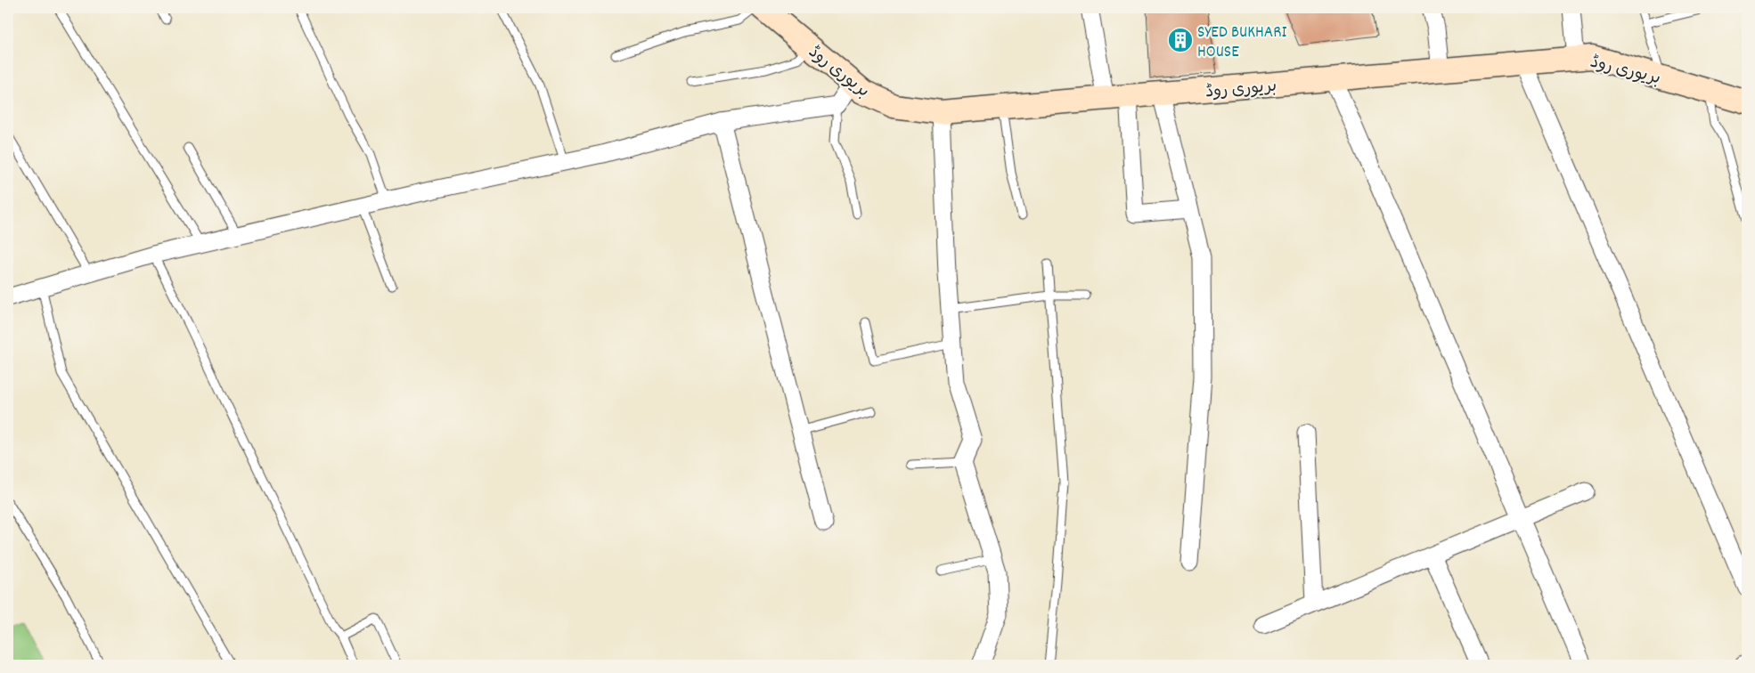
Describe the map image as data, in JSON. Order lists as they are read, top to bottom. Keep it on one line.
{"streets":{"main road":["بریوری روڈ"]},"places":{"building":["SYED BUKHARI HOUSE"]}}
